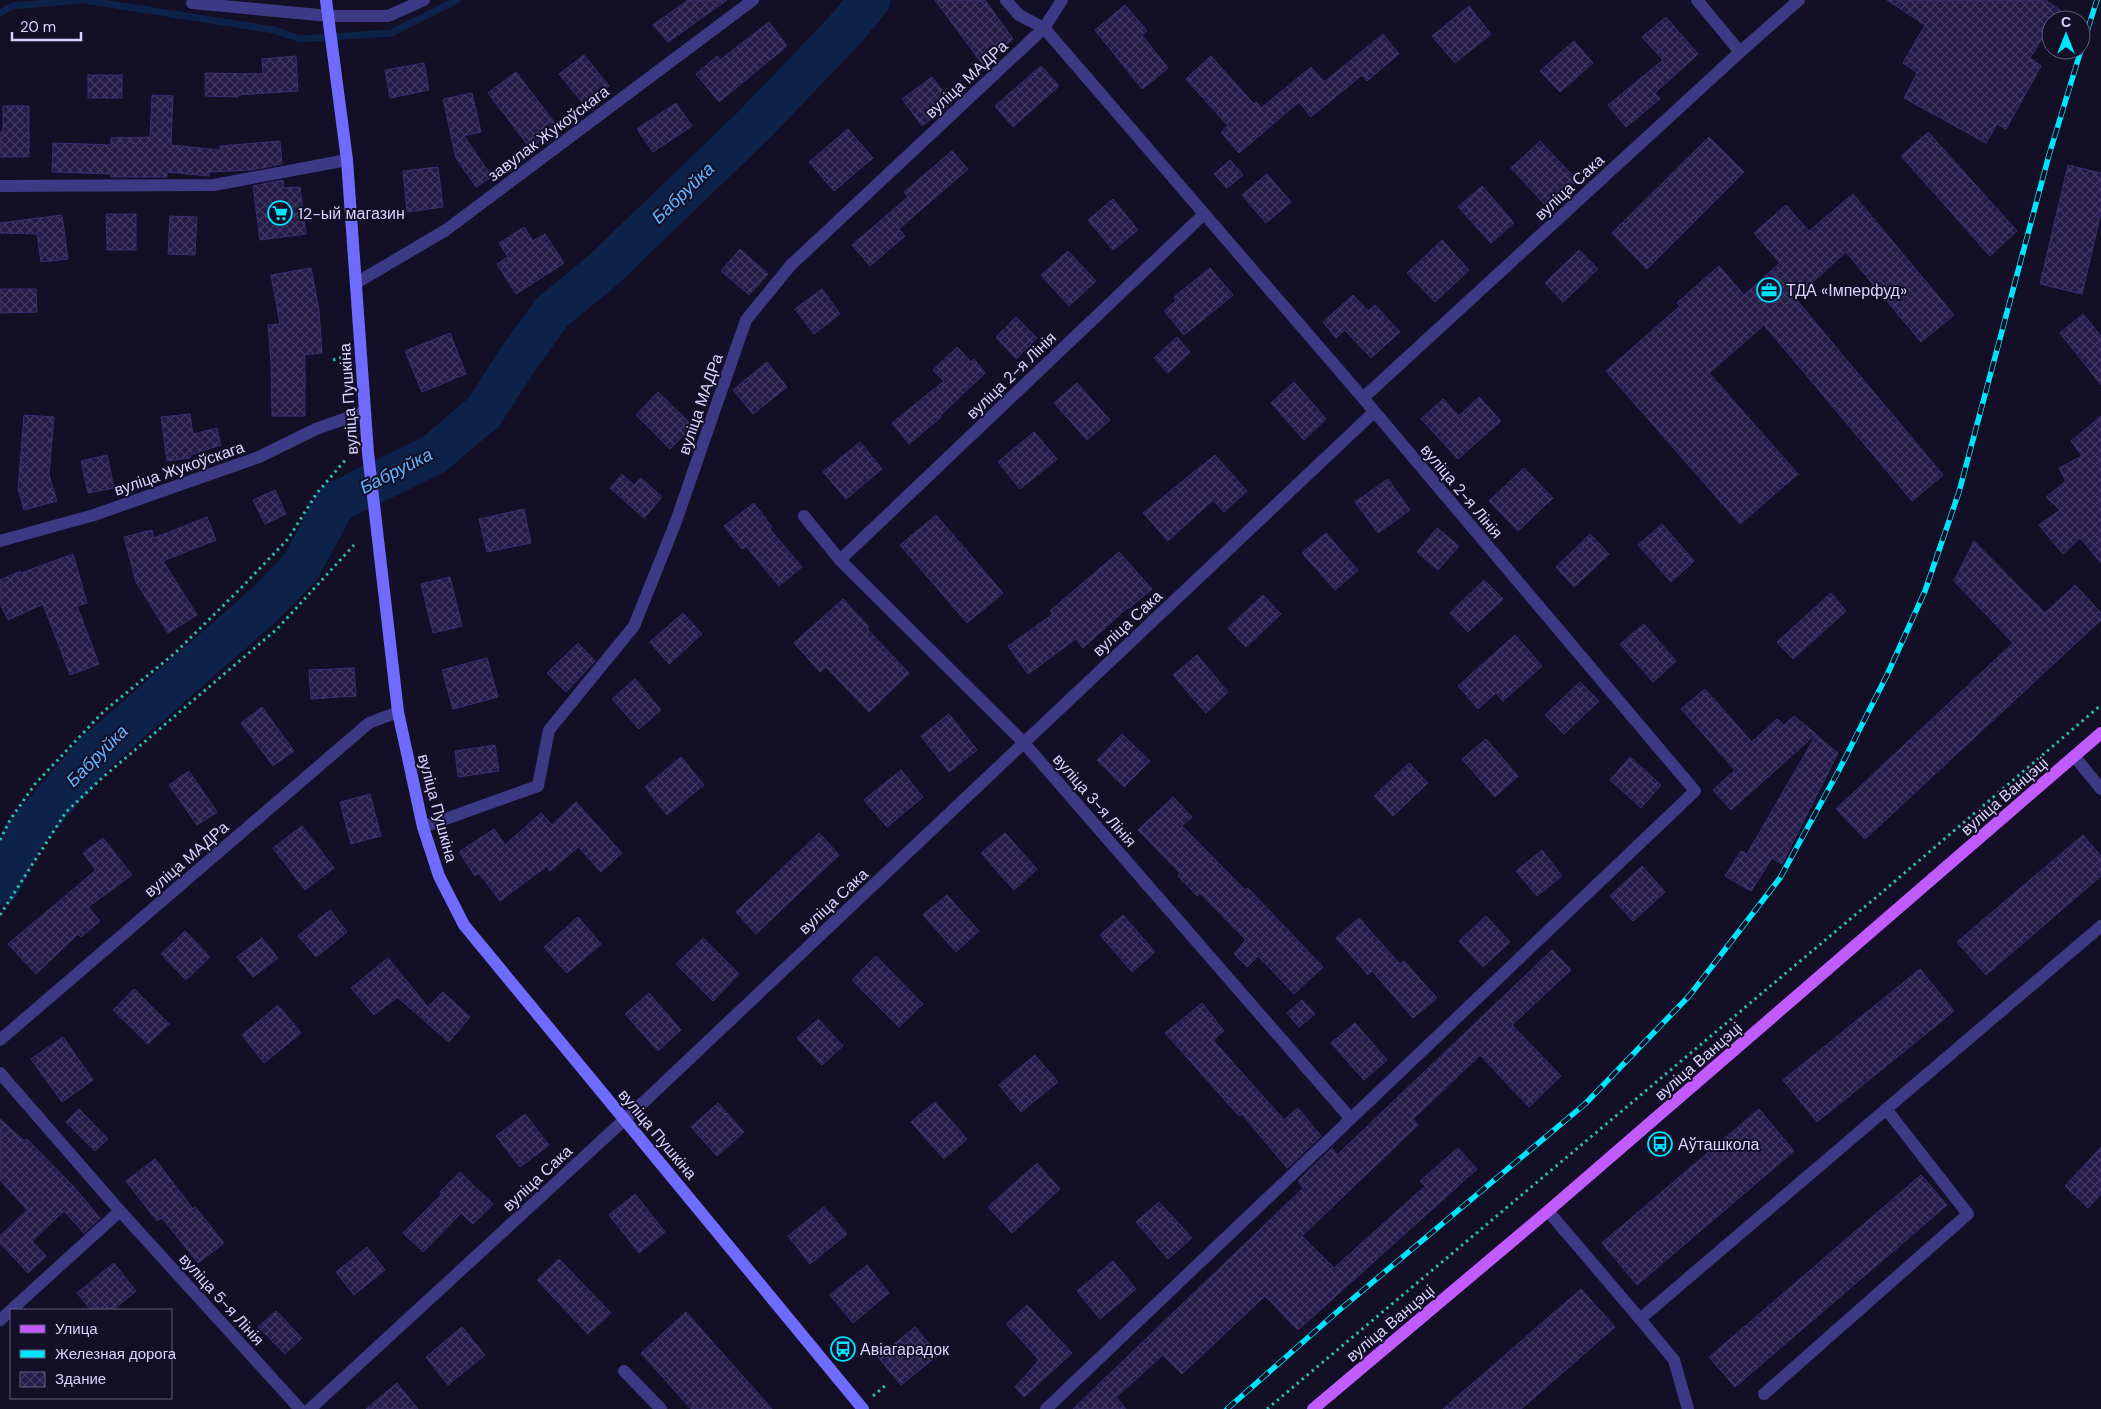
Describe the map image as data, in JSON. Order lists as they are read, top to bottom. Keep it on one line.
{"streets":{"main road":["вуліца Пушкіна","вуліца Ванцэці"],"street":["вуліца МАДРа","завулак Жукоўскага","вуліца Сака","вуліца 2-я Лінія","вуліца Жукоўскага","вуліца 3-я Лінія","вуліца 5-я Лінія"]},"crossings":[["вуліца МАДРа","вуліца 2-я Лінія"],["вуліца МАДРа","вуліца Пушкіна"],["завулак Жукоўскага","вуліца Пушкіна"],["вуліца Сака","вуліца 2-я Лінія"],["вуліца Сака","вуліца Пушкіна"],["вуліца Сака","вуліца 3-я Лінія"],["вуліца 2-я Лінія","вуліца 3-я Лінія"],["вуліца Пушкіна","вуліца Жукоўскага"]],"water":["Бабруйка"],"places":{"supermarket":["12-ый магазин"],"office":["ТДА «Імперфуд»"],"bus stop":["Аўташкола","Авіагарадок"]},"legend":["Улица","Железная дорога","Здание"],"scale_bar":"20 m","north":"top"}
